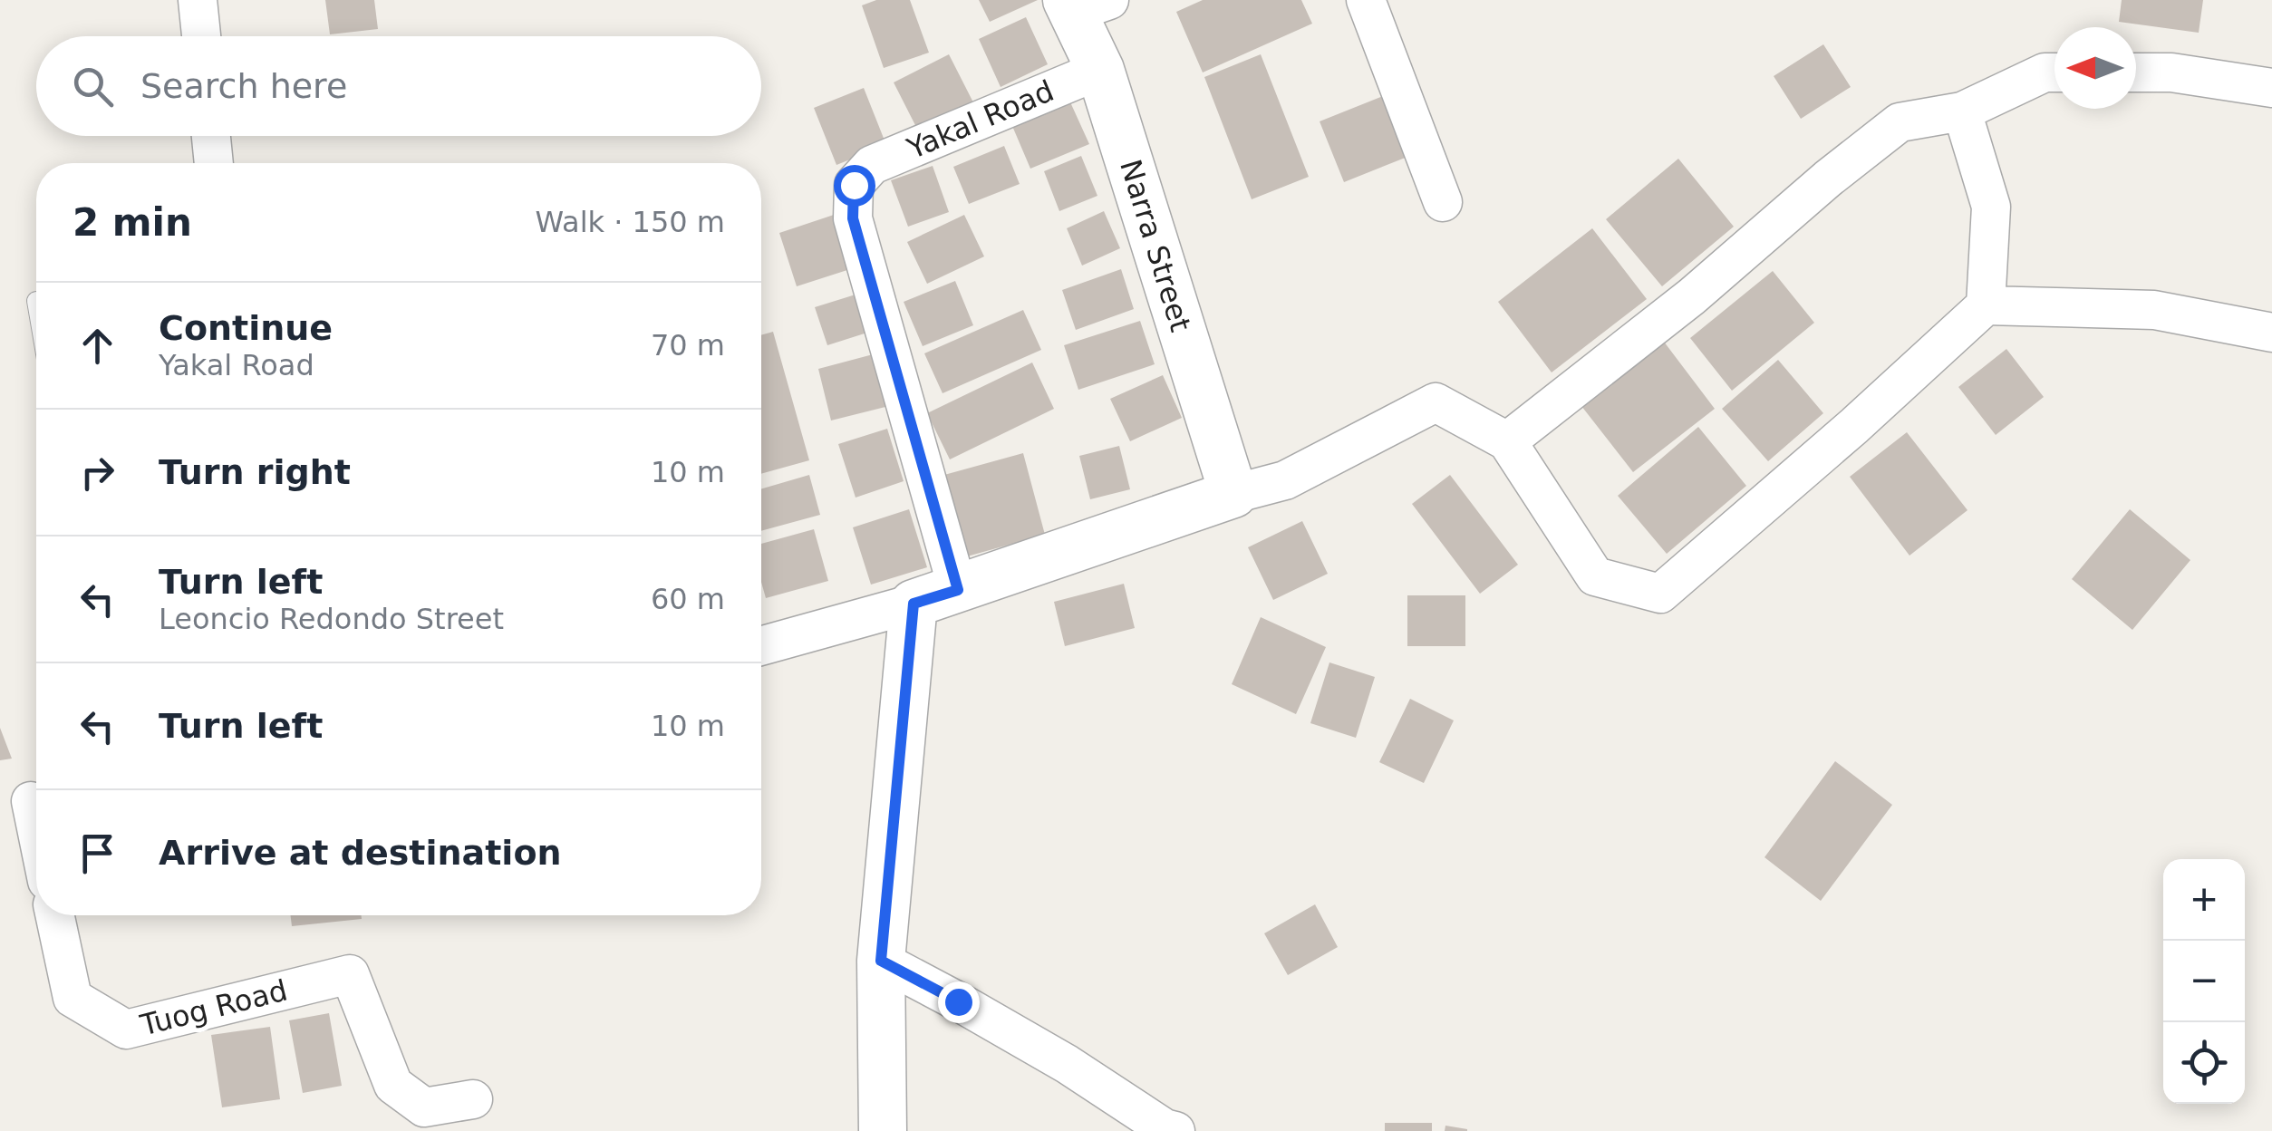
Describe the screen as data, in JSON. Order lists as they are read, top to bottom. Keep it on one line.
{"streets":{"street":["Yakal Road","Narra Street","Tuog Road"]},"crossings":[["Yakal Road","Narra Street"]],"north":"left","page":{"search":"Search here","heading":["2 min","Walk · 150 m"],"list":[["Continue","Yakal Road","70 m"],["Turn right","10 m"],["Turn left","Leoncio Redondo Street","60 m"],["Turn left","10 m"],"Arrive at destination"],"map_buttons":["+","−"]}}
